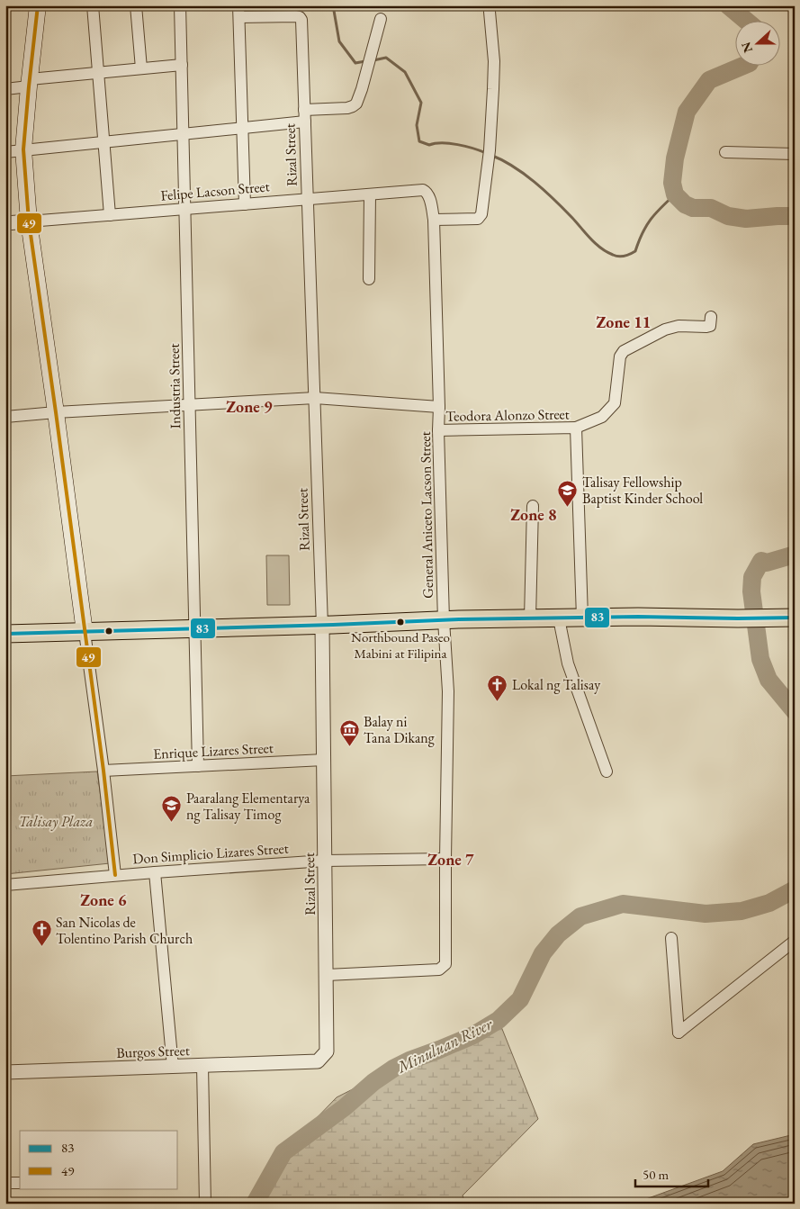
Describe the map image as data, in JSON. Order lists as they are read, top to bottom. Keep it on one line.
{"streets":{"street":["Rizal Street","Felipe Lacson Street","Industria Street","Teodora Alonzo Street","General Aniceto Lacson Street","Enrique Lizares Street","Don Simplicio Lizares Street","Burgos Street"]},"crossings":[["Rizal Street","Felipe Lacson Street"],["Rizal Street","General Aniceto Lacson Street"],["Rizal Street","Enrique Lizares Street"],["Rizal Street","Don Simplicio Lizares Street"],["Rizal Street","Burgos Street"],["Felipe Lacson Street","Industria Street"],["Felipe Lacson Street","General Aniceto Lacson Street"],["Industria Street","Enrique Lizares Street"],["Teodora Alonzo Street","General Aniceto Lacson Street"],["General Aniceto Lacson Street","Don Simplicio Lizares Street"]],"districts":["Zone 11","Zone 9","Zone 8","Zone 7","Zone 6"],"water":["Minuluan River"],"parks":["Talisay Plaza"],"places":{"school or university":["Talisay Fellowship Baptist Kinder School","Paaralang Elementarya ng Talisay Timog"],"other":["Northbound Paseo Mabini at Filipina"],"church":["Lokal ng Talisay","San Nicolas de Tolentino Parish Church"],"museum":["Balay ni Tana Dikang"]},"lines":["transit line 49","transit line 83"],"legend":["83","49"],"scale_bar":"50 m","north":"left"}
